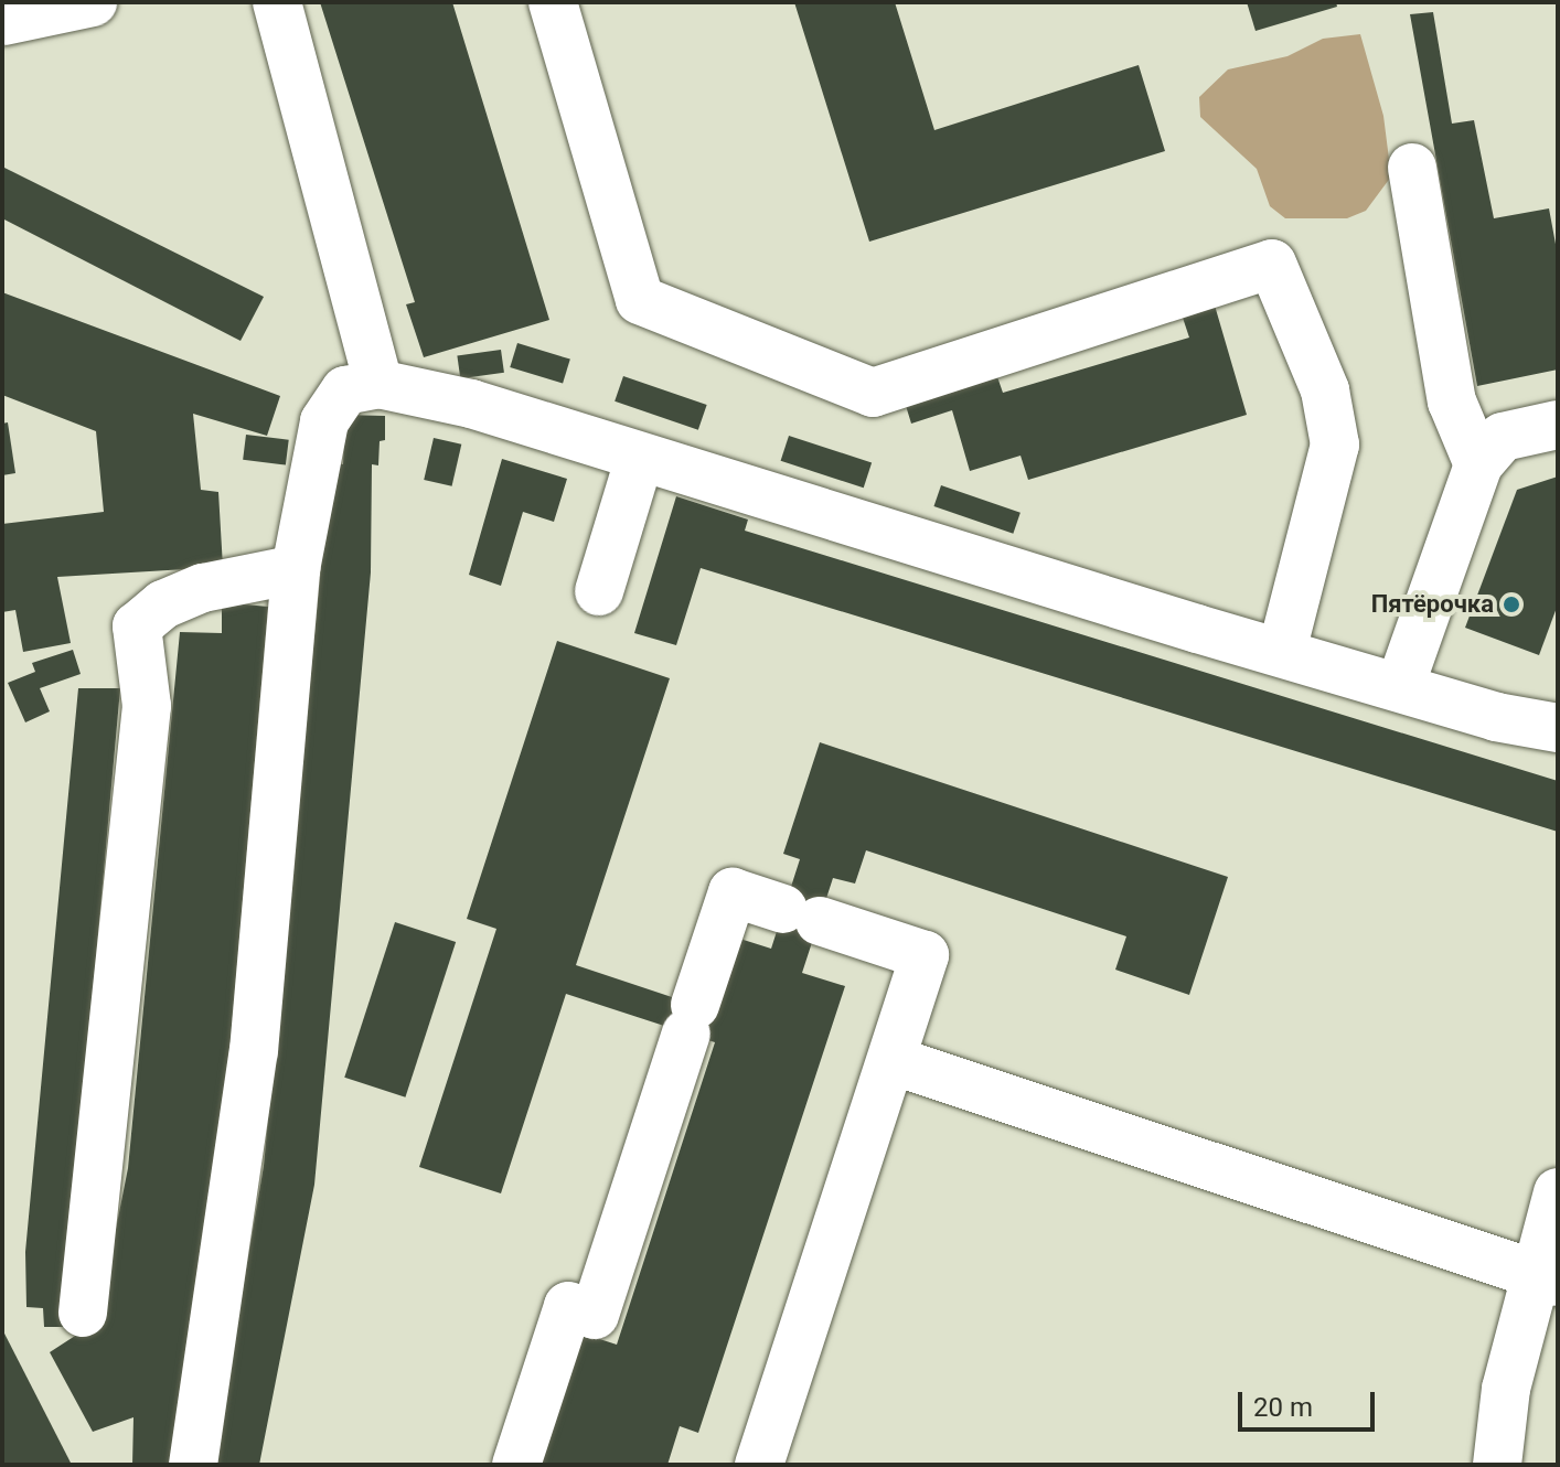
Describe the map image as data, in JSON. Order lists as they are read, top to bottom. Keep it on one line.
{"places":["Пятёрочка"],"scale_bar":"20 m"}
